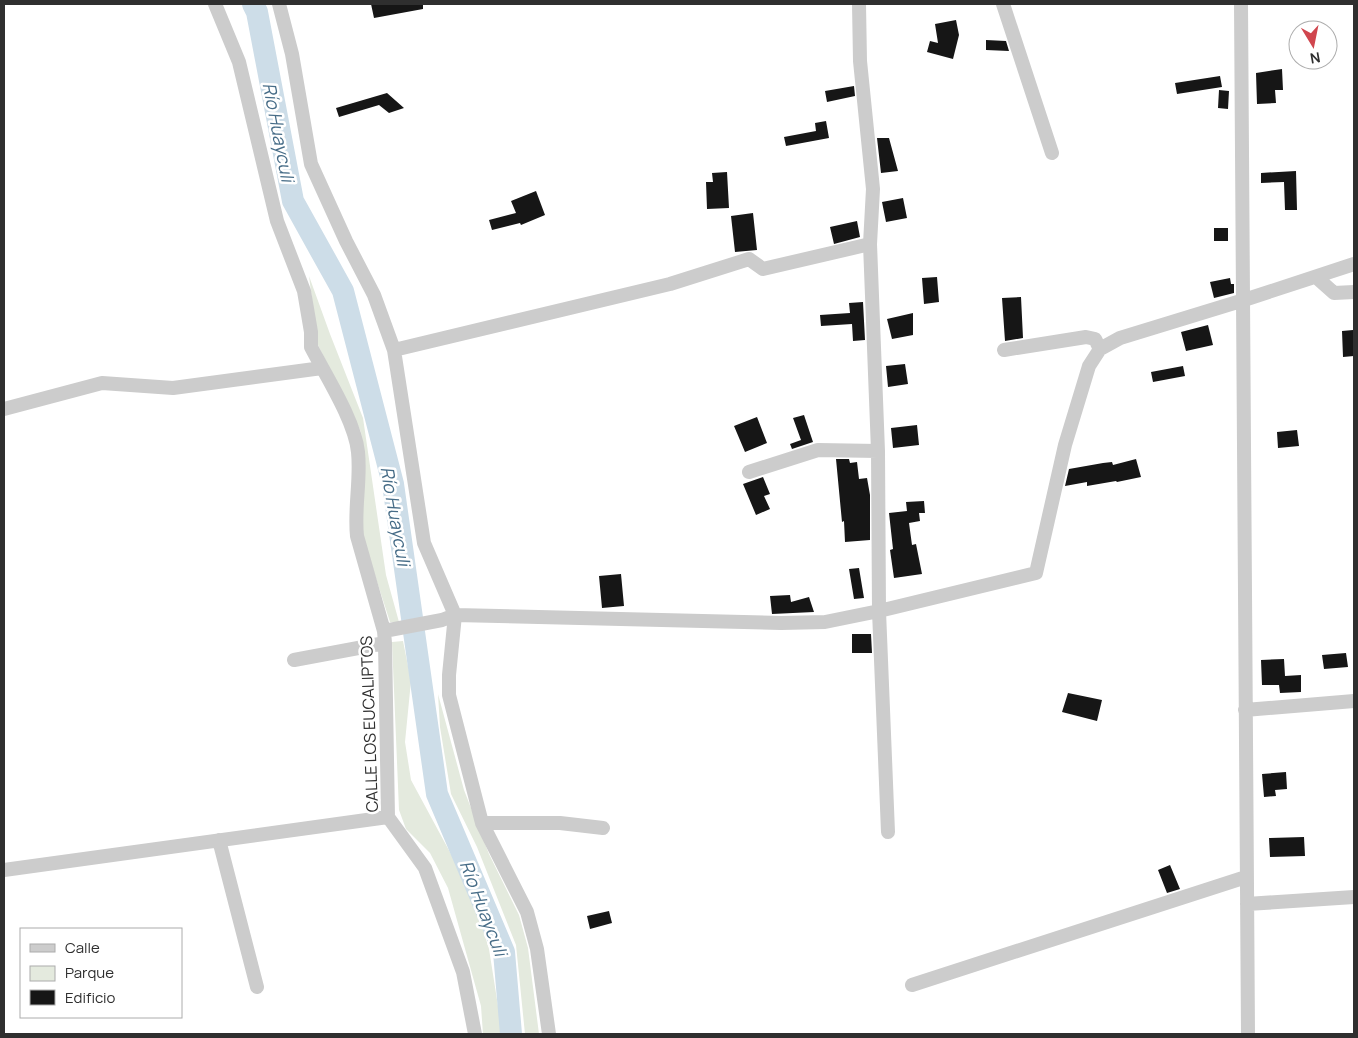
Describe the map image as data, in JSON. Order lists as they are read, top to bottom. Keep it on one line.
{"streets":{"street":["CALLE LOS EUCALIPTOS"]},"water":["Río Huayculi"],"legend":["Calle","Parque","Edificio"],"north":"bottom"}
